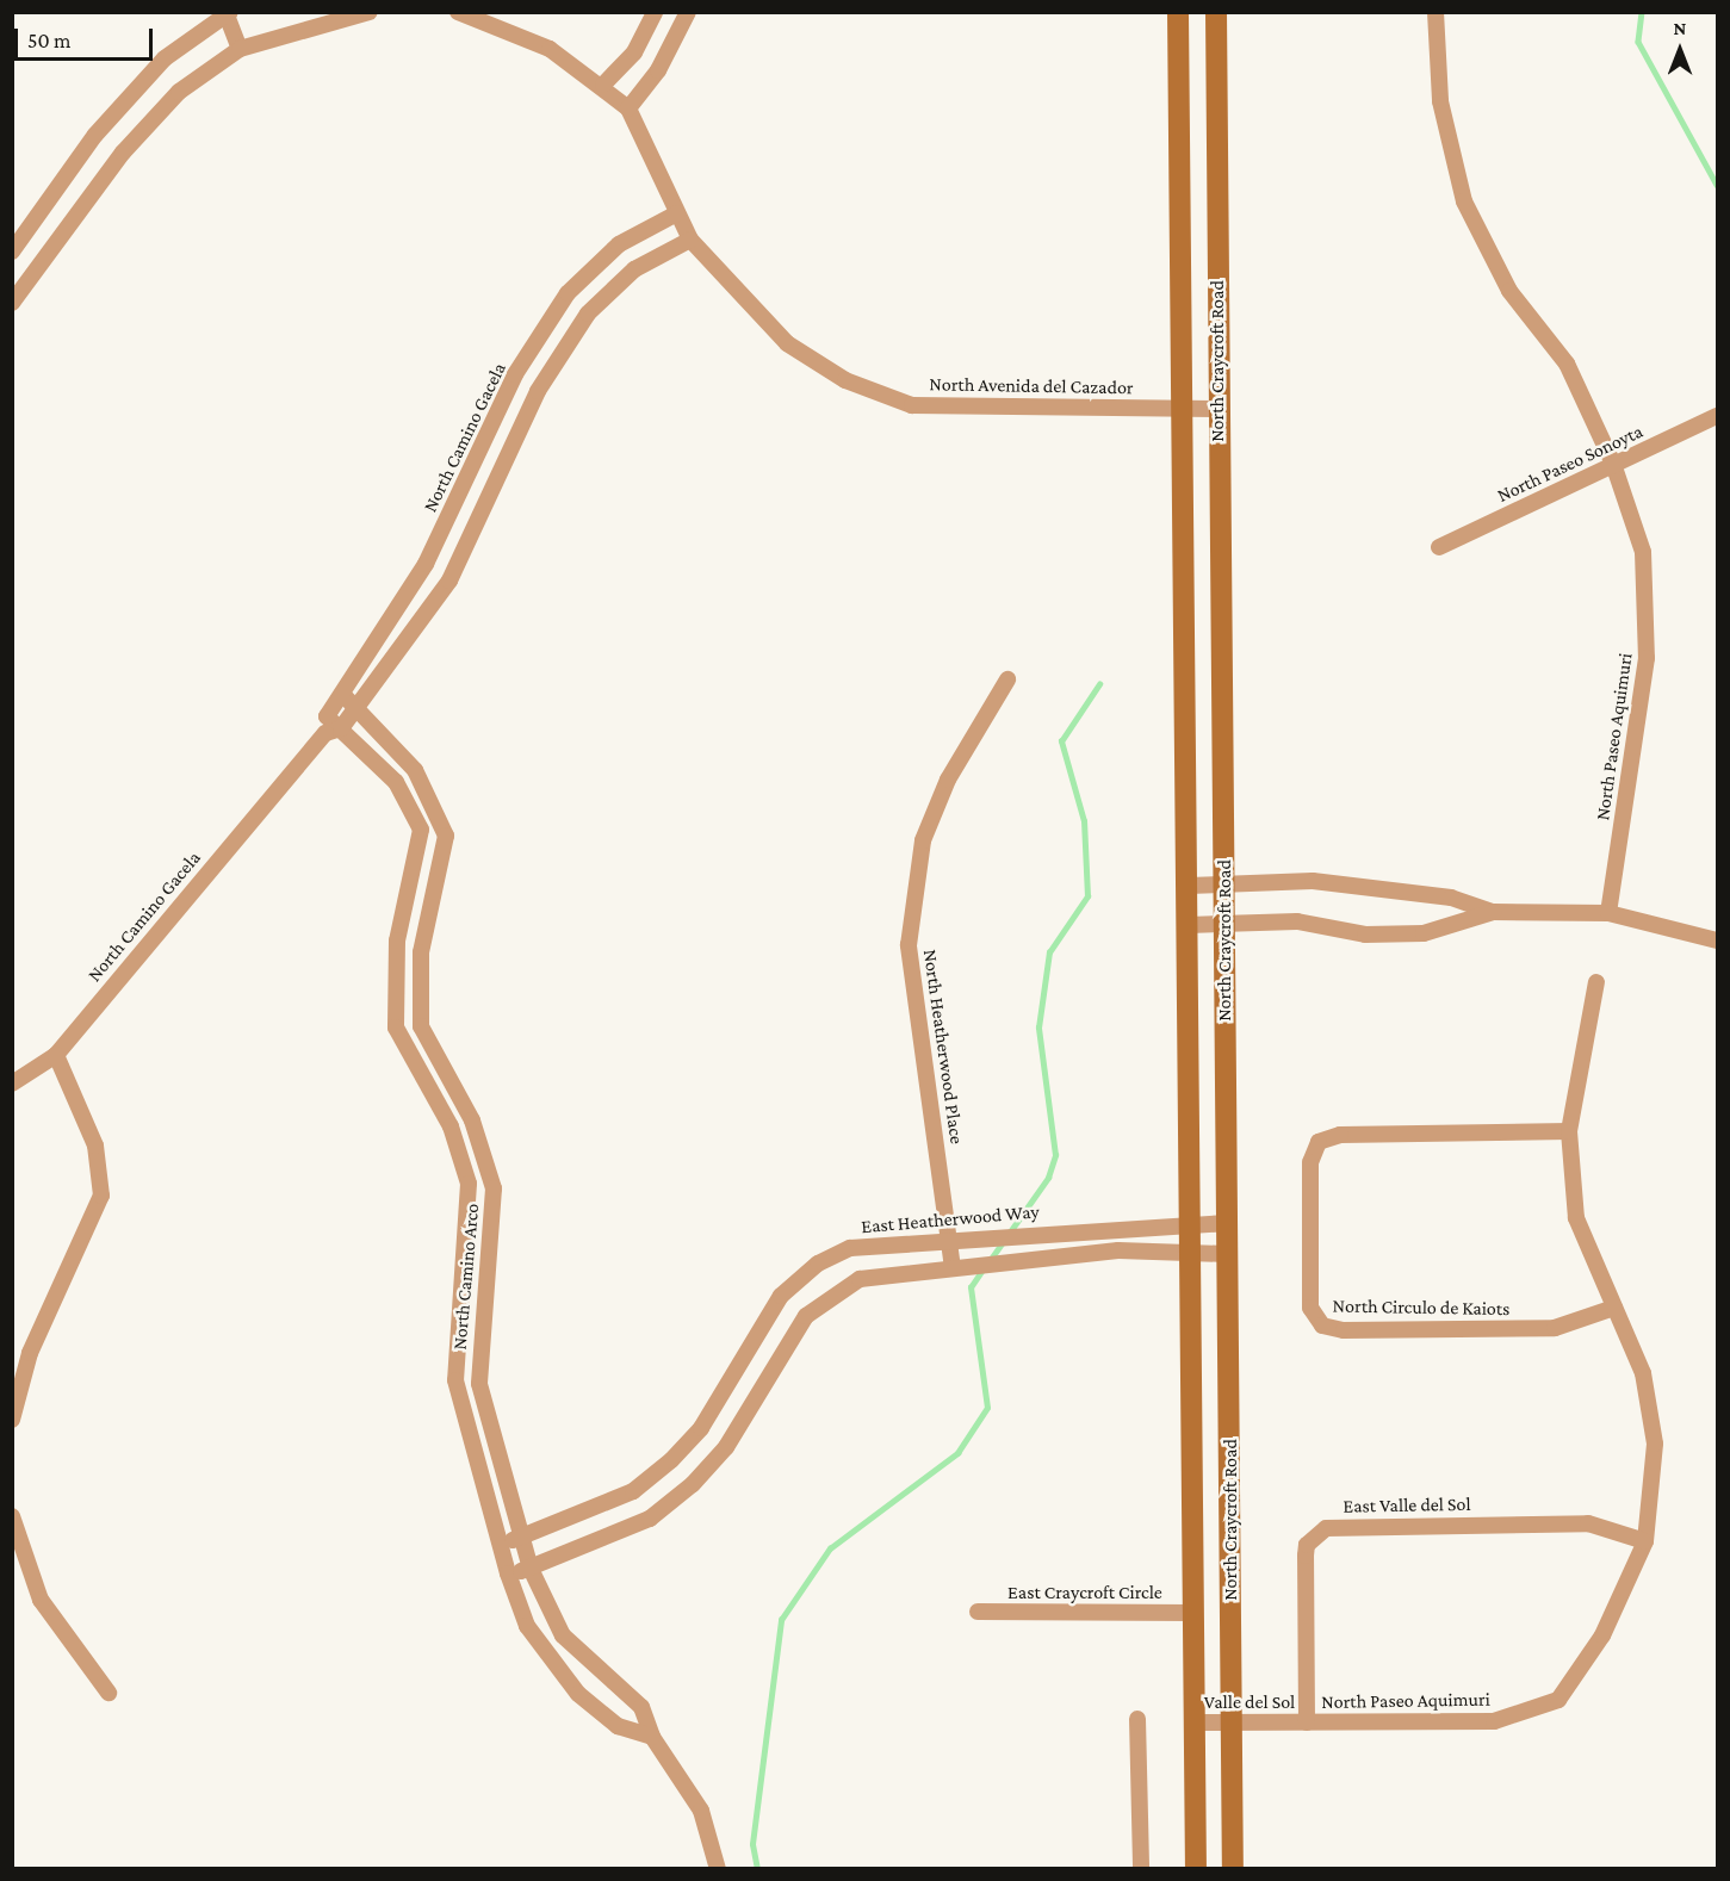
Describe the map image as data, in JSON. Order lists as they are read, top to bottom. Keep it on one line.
{"streets":{"main road":["North Craycroft Road"],"street":["North Avenida del Cazador","North Camino Gacela","North Paseo Sonoyta","North Paseo Aquimuri","North Heatherwood Place","East Heatherwood Way","North Camino Arco","North Circulo de Kaiots","East Valle del Sol","East Craycroft Circle","Valle del Sol"]},"crossings":[["North Craycroft Road","North Avenida del Cazador"],["North Craycroft Road","East Heatherwood Way"],["North Craycroft Road","East Craycroft Circle"],["North Craycroft Road","Valle del Sol"],["North Avenida del Cazador","North Camino Gacela"],["North Camino Gacela","North Camino Arco"],["North Paseo Sonoyta","North Paseo Aquimuri"],["North Paseo Aquimuri","North Circulo de Kaiots"],["North Paseo Aquimuri","East Valle del Sol"],["North Paseo Aquimuri","Valle del Sol"],["North Heatherwood Place","East Heatherwood Way"],["East Heatherwood Way","North Camino Arco"],["East Valle del Sol","Valle del Sol"]],"scale_bar":"50 m","north":"top"}
